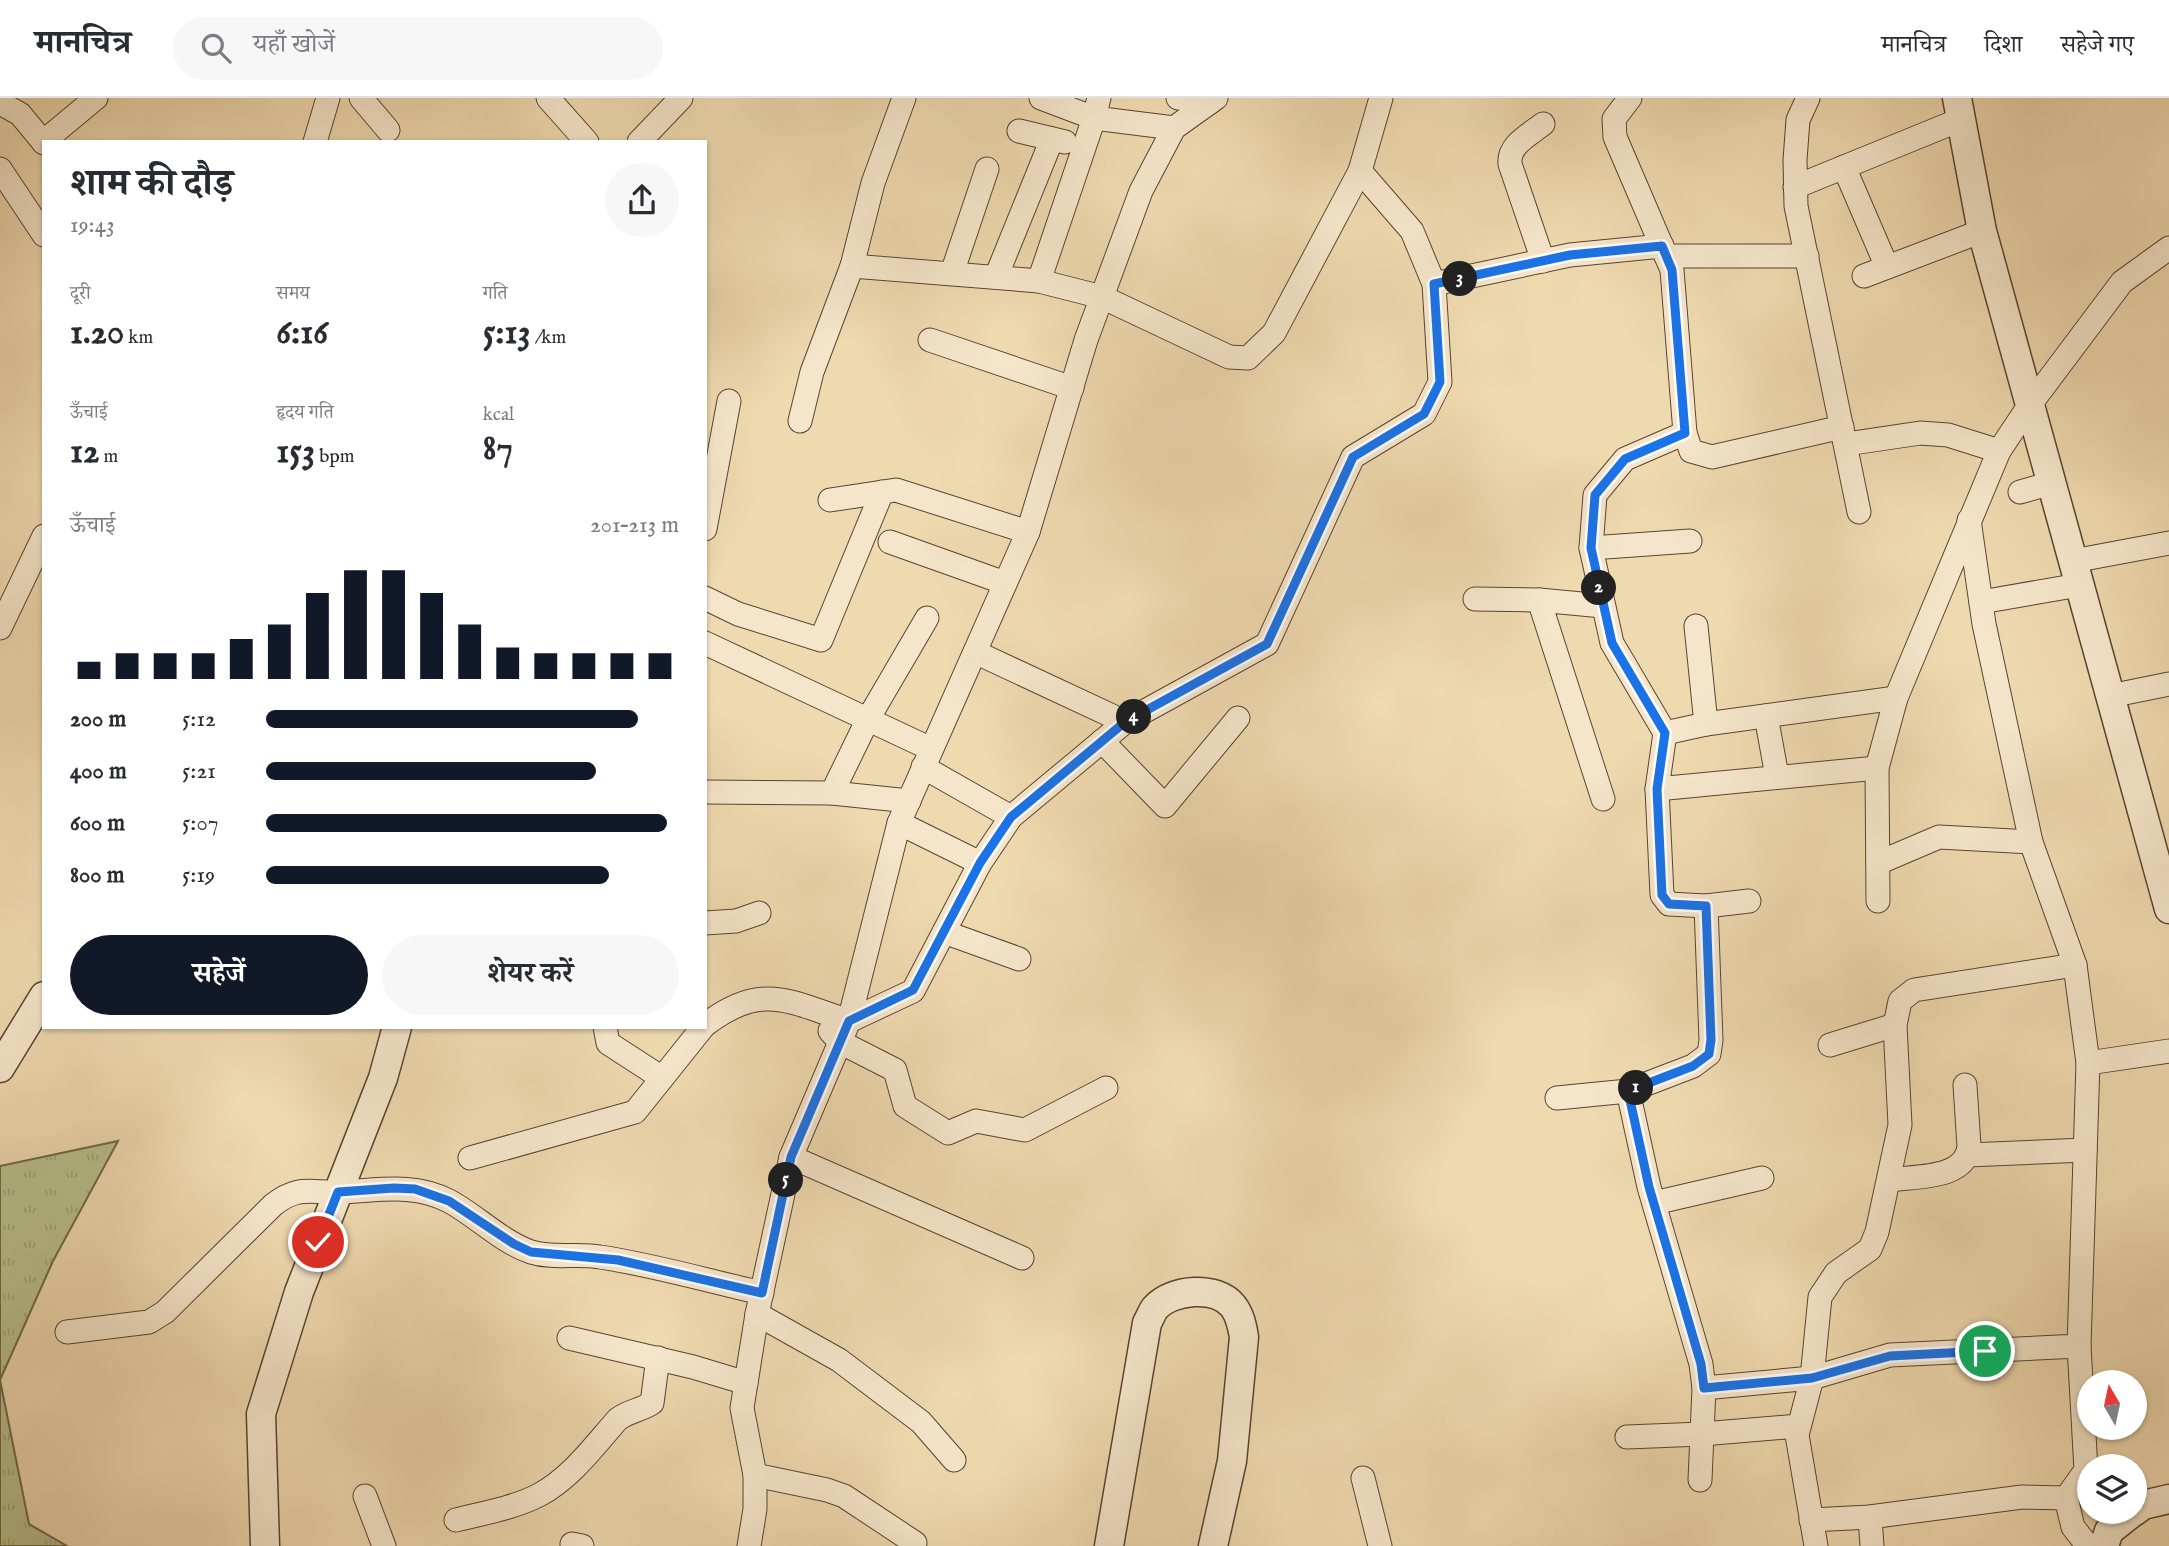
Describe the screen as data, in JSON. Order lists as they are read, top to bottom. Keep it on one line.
{"north":"top","page":{"header":"मानचित्र","search":"यहाँ खोजें","nav":["मानचित्र","दिशा","सहेजे गए"],"heading":["शाम की दौड़","19:43"],"stats":[["दूरी","1.20 km"],["समय","6:16"],["गति","5:13 /km"],["ऊँचाई","12 m"],["हृदय गति","153 bpm"],["kcal","87"]],"pins":["3","2","4","1","5"],"chart":["ऊँचाई","201–213 m"],"list":[{"name":"200 m","note":"5:12"},{"name":"400 m","note":"5:21"},{"name":"600 m","note":"5:07"},{"name":"800 m","note":"5:19"}],"buttons":["सहेजें","शेयर करें"]}}
